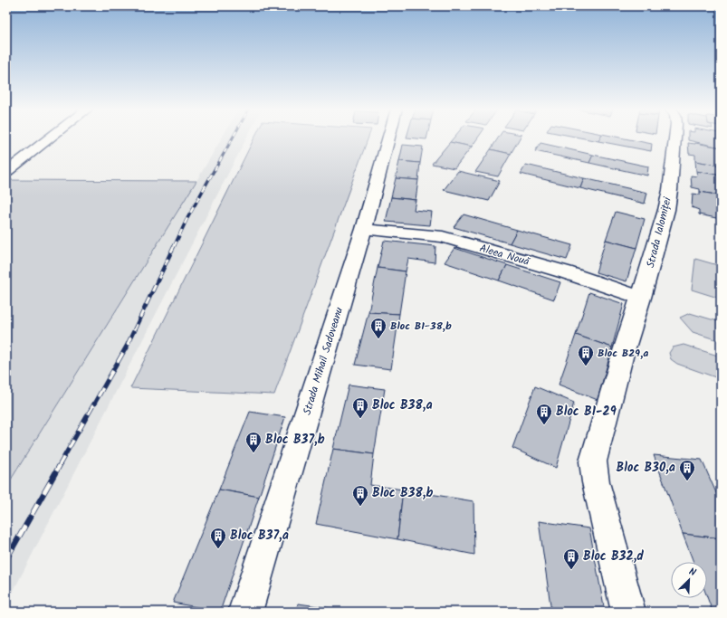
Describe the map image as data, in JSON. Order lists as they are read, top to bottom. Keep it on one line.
{"streets":{"main road":["Strada Ialomiței","Aleea Nouă","Strada Mihail Sadoveanu"]},"crossings":[["Strada Ialomiței","Aleea Nouă"],["Aleea Nouă","Strada Mihail Sadoveanu"]],"places":{"building":["Bloc B1-38,b","Bloc B29,a","Bloc B38,a","Bloc B1-29","Bloc B37,b","Bloc B30,a","Bloc B38,b","Bloc B37,a","Bloc B32,d"]},"north":"top right"}
